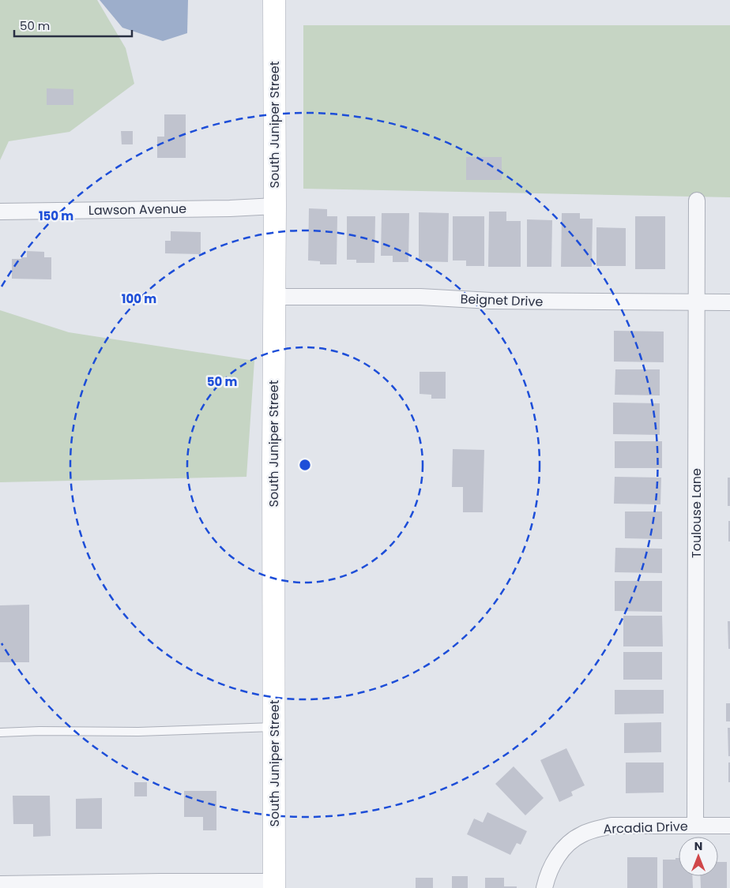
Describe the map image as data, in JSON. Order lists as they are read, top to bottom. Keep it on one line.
{"streets":{"street":["South Juniper Street","Lawson Avenue","Beignet Drive","Toulouse Lane","Arcadia Drive"]},"crossings":[["South Juniper Street","Lawson Avenue"],["South Juniper Street","Beignet Drive"],["Beignet Drive","Toulouse Lane"],["Toulouse Lane","Arcadia Drive"]],"scale_bar":"50 m","north":"top","rings":["150 m","100 m","50 m"]}
